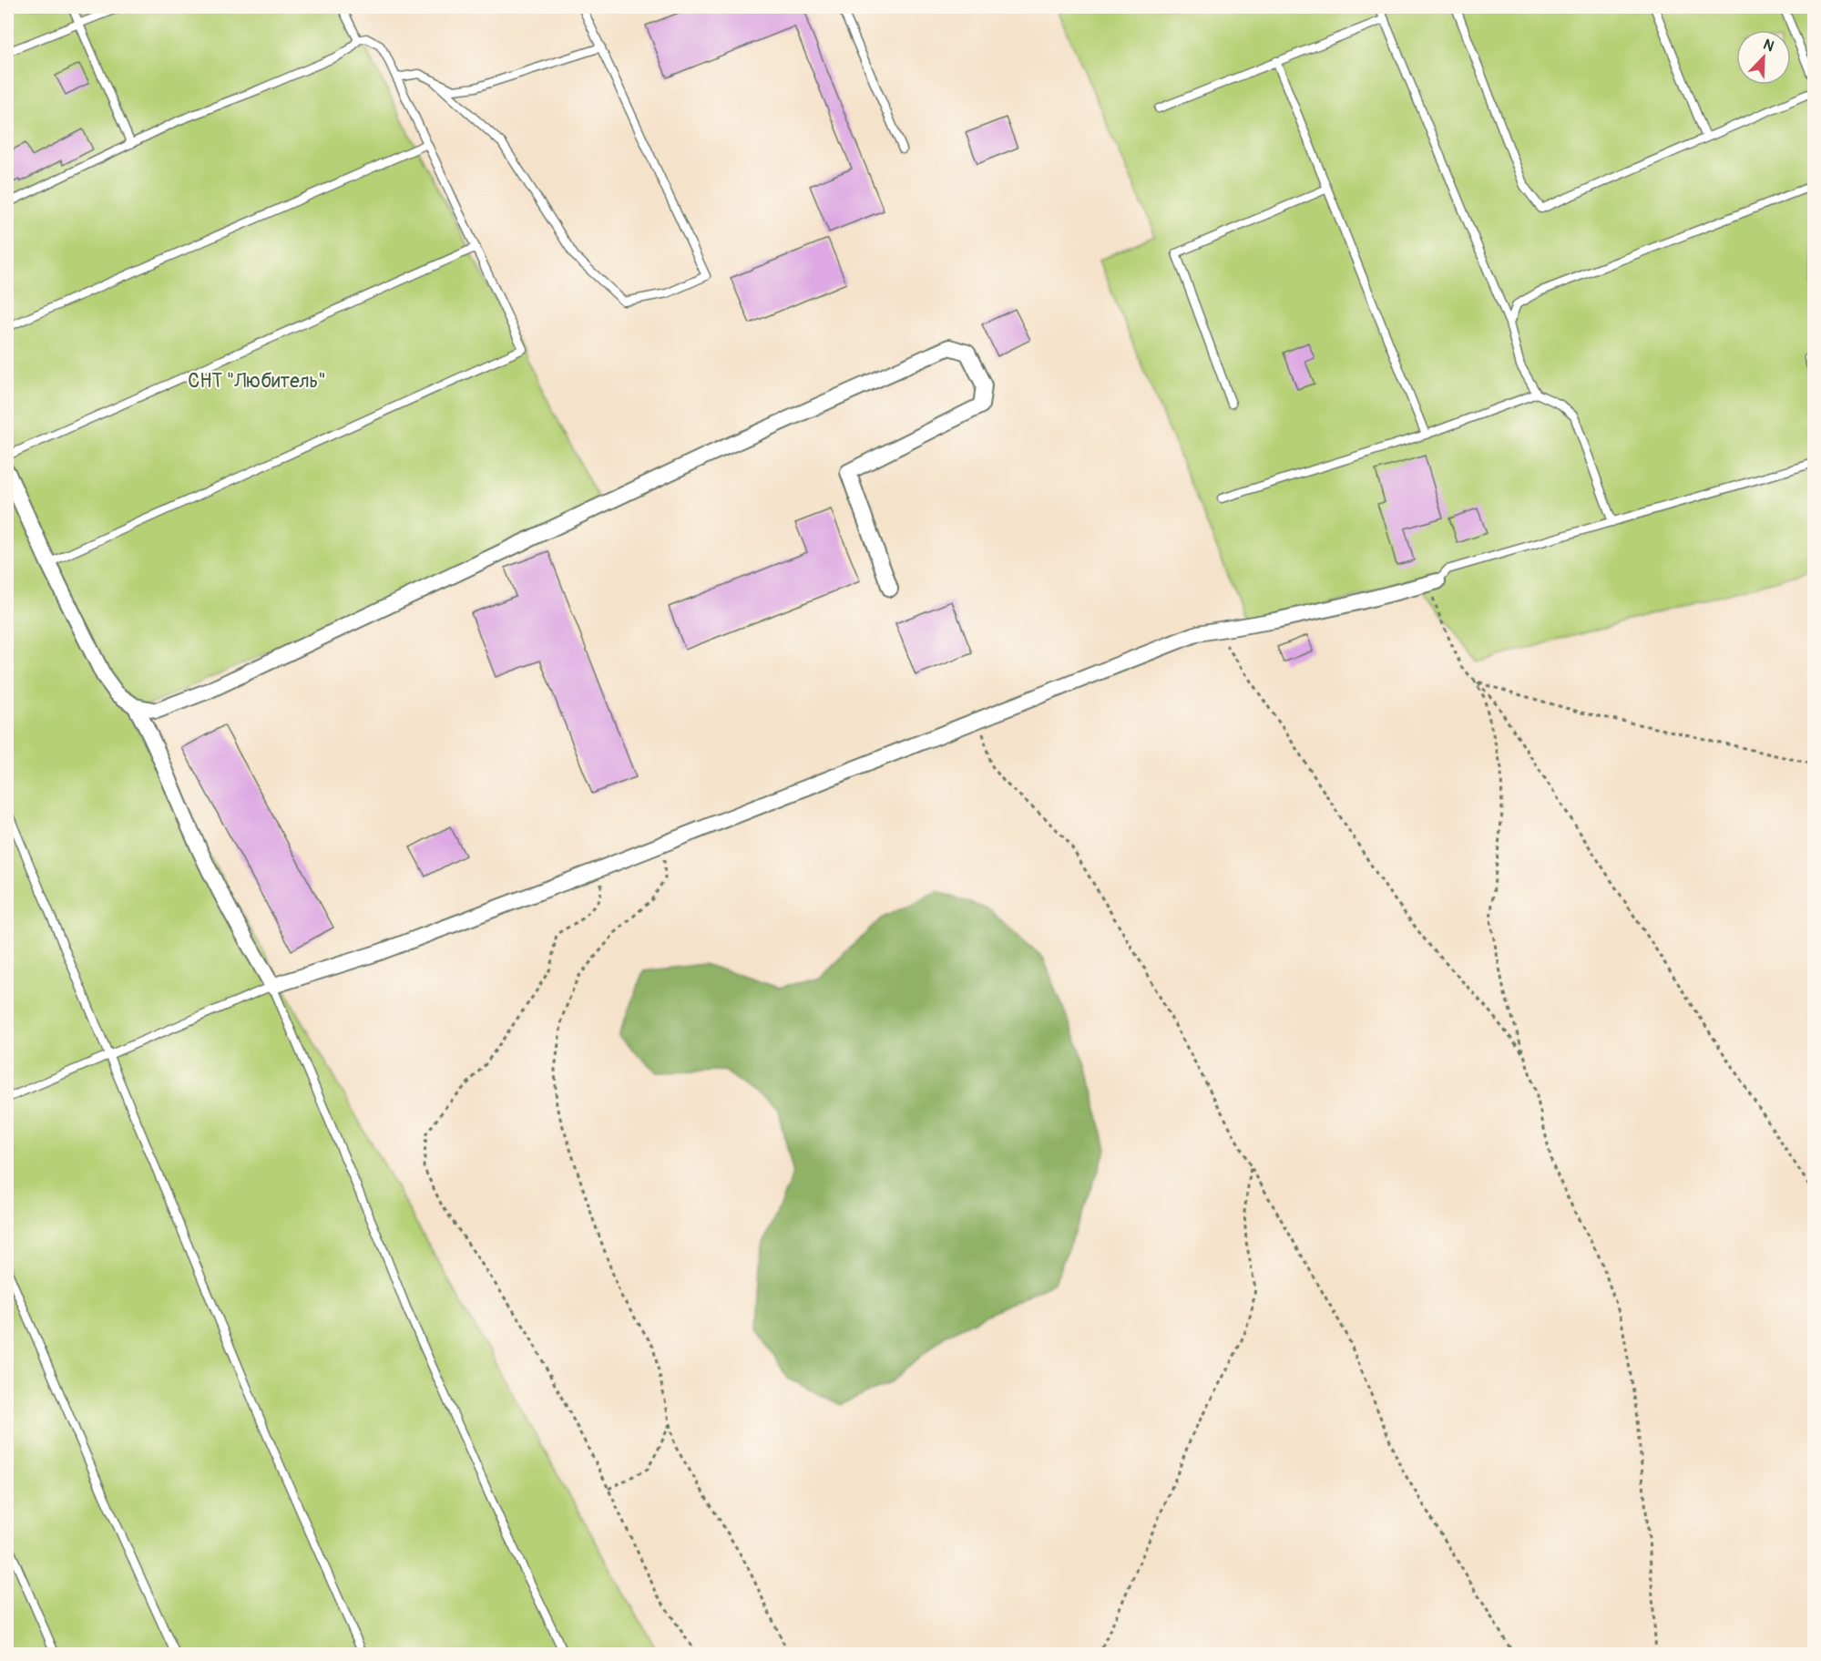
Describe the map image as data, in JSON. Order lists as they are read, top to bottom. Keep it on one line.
{"parks":["СНТ \"Любитель\""],"north":"top right"}
